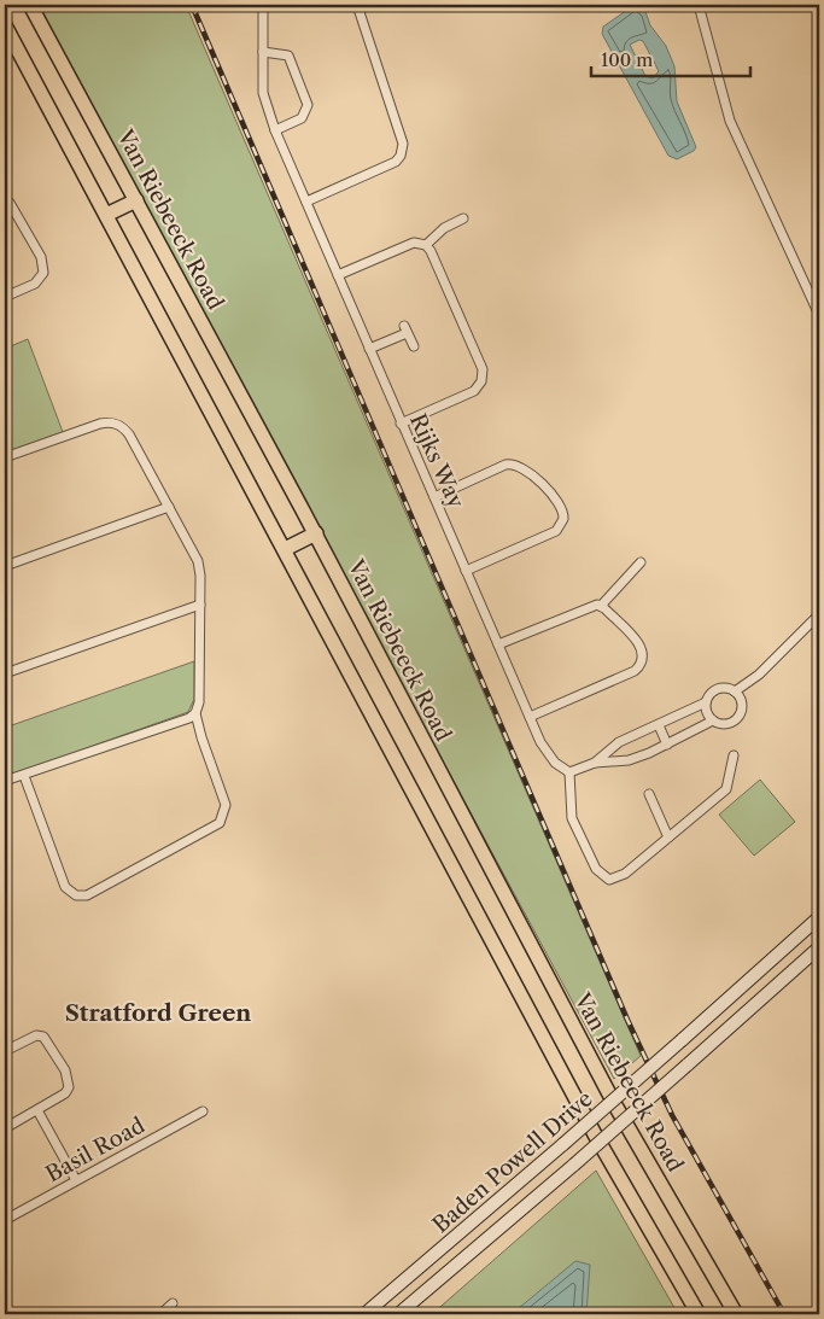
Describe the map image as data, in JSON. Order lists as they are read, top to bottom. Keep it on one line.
{"streets":{"main road":["Van Riebeeck Road","Baden Powell Drive"],"street":["Rijks Way","Basil Road"]},"districts":["Stratford Green"],"scale_bar":"100 m"}
